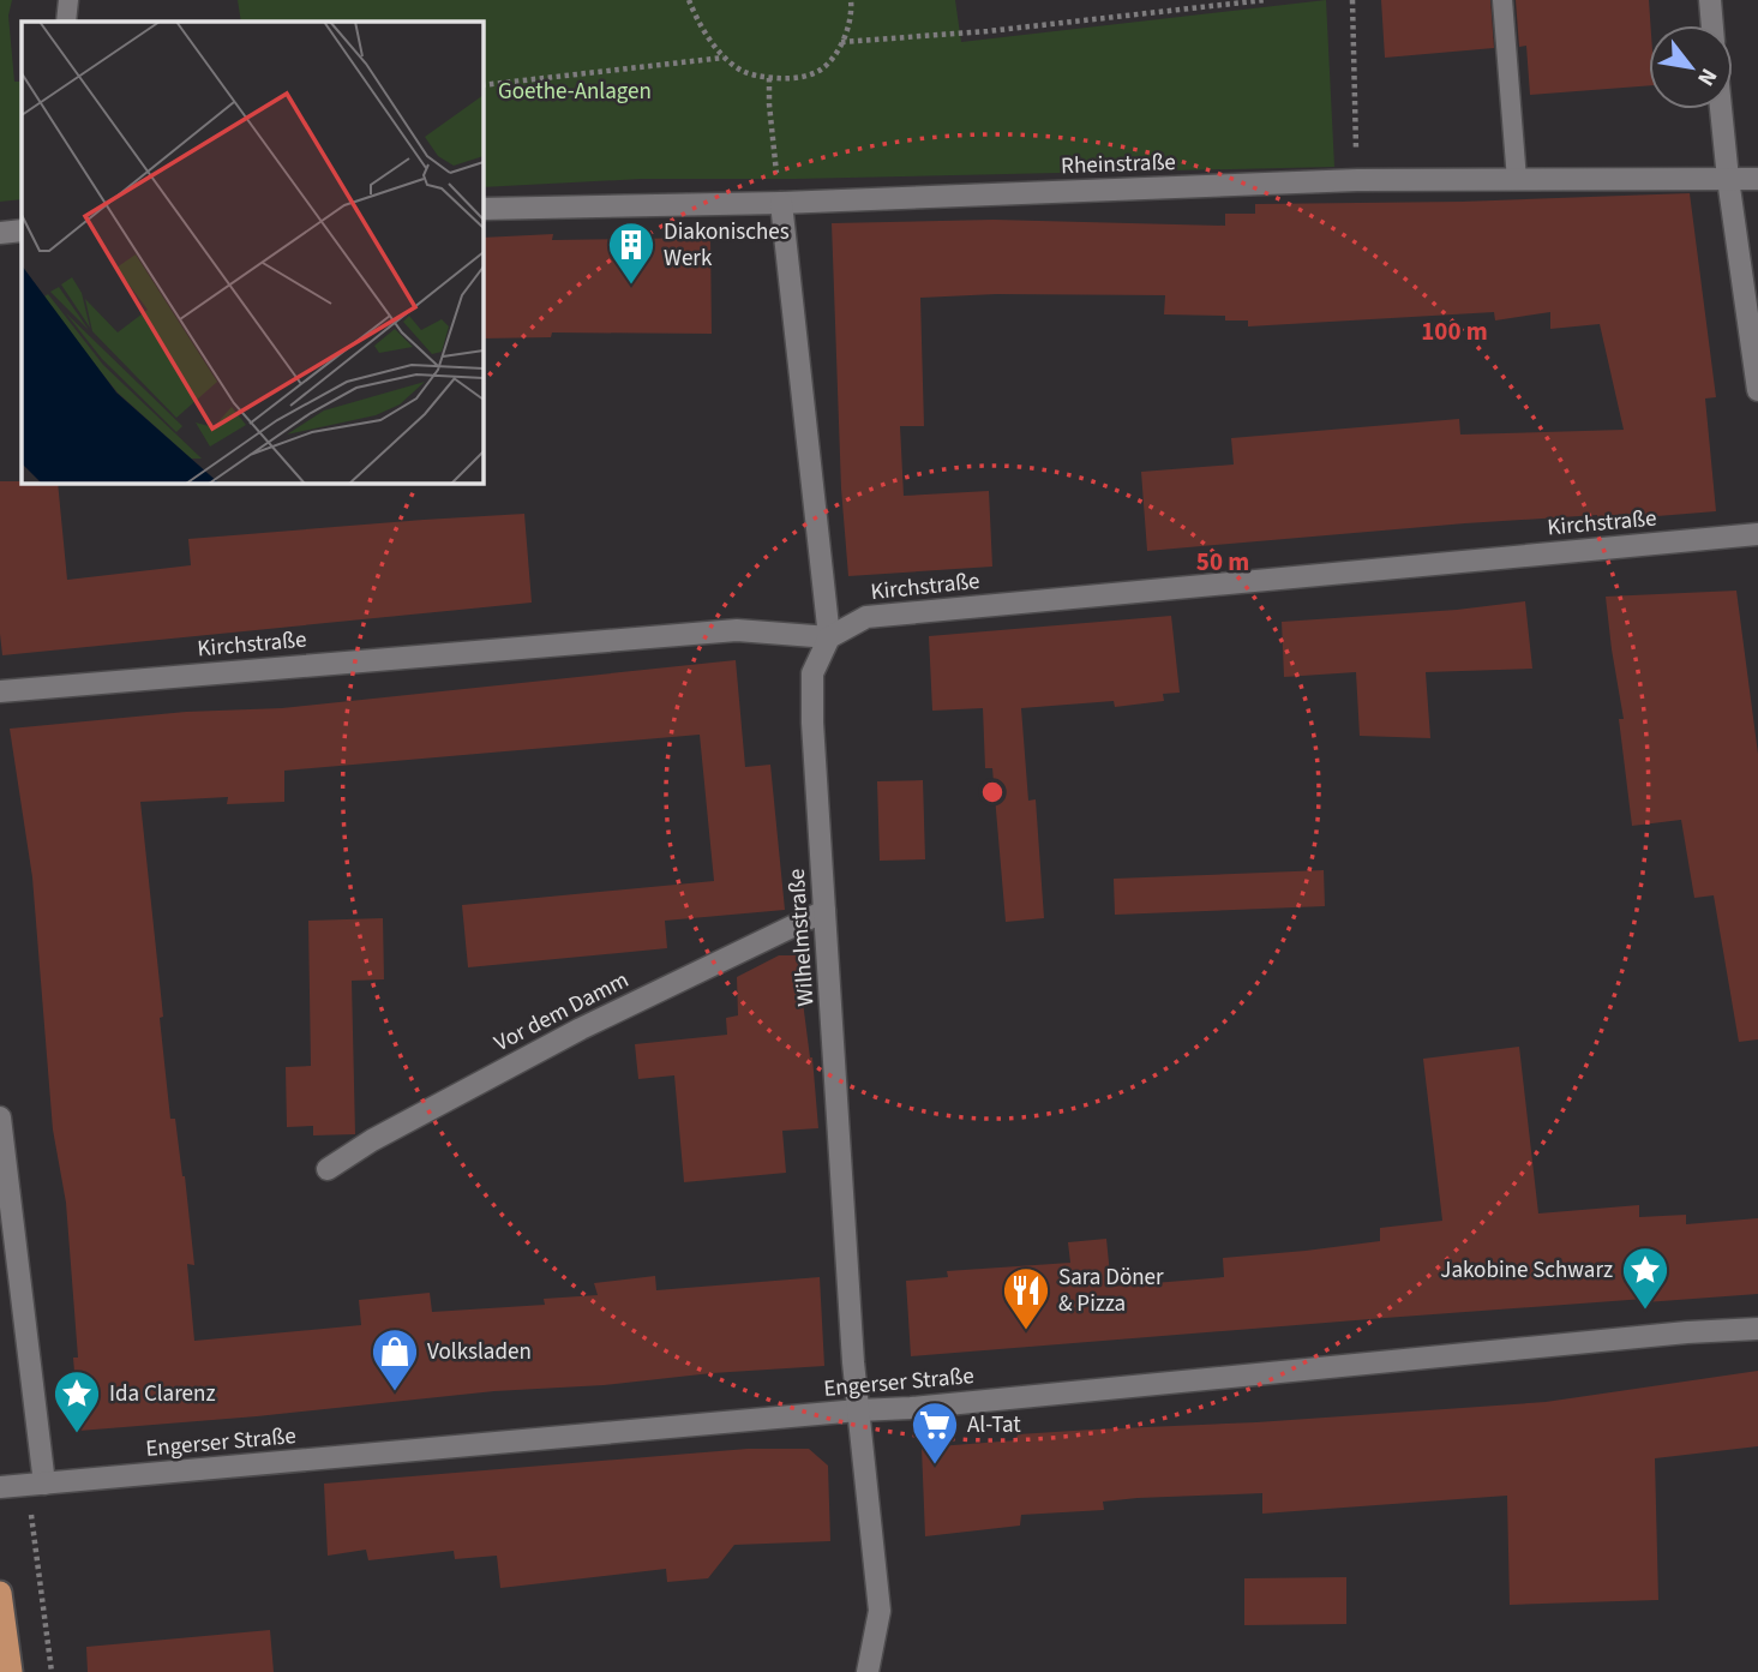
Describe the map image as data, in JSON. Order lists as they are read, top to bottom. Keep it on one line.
{"streets":{"street":["Rheinstraße","Kirchstraße","Wilhelmstraße","Vor dem Damm","Engerser Straße"]},"crossings":[["Rheinstraße","Wilhelmstraße"],["Kirchstraße","Wilhelmstraße"],["Wilhelmstraße","Vor dem Damm"],["Wilhelmstraße","Engerser Straße"]],"parks":["Goethe-Anlagen"],"places":{"building":["Diakonisches Werk"],"place":["Jakobine Schwarz","Ida Clarenz"],"restaurant":["Sara Döner & Pizza"],"shop":["Volksladen"],"supermarket":["Al-Tat"]},"north":"bottom right","rings":["100 m","50 m"]}
